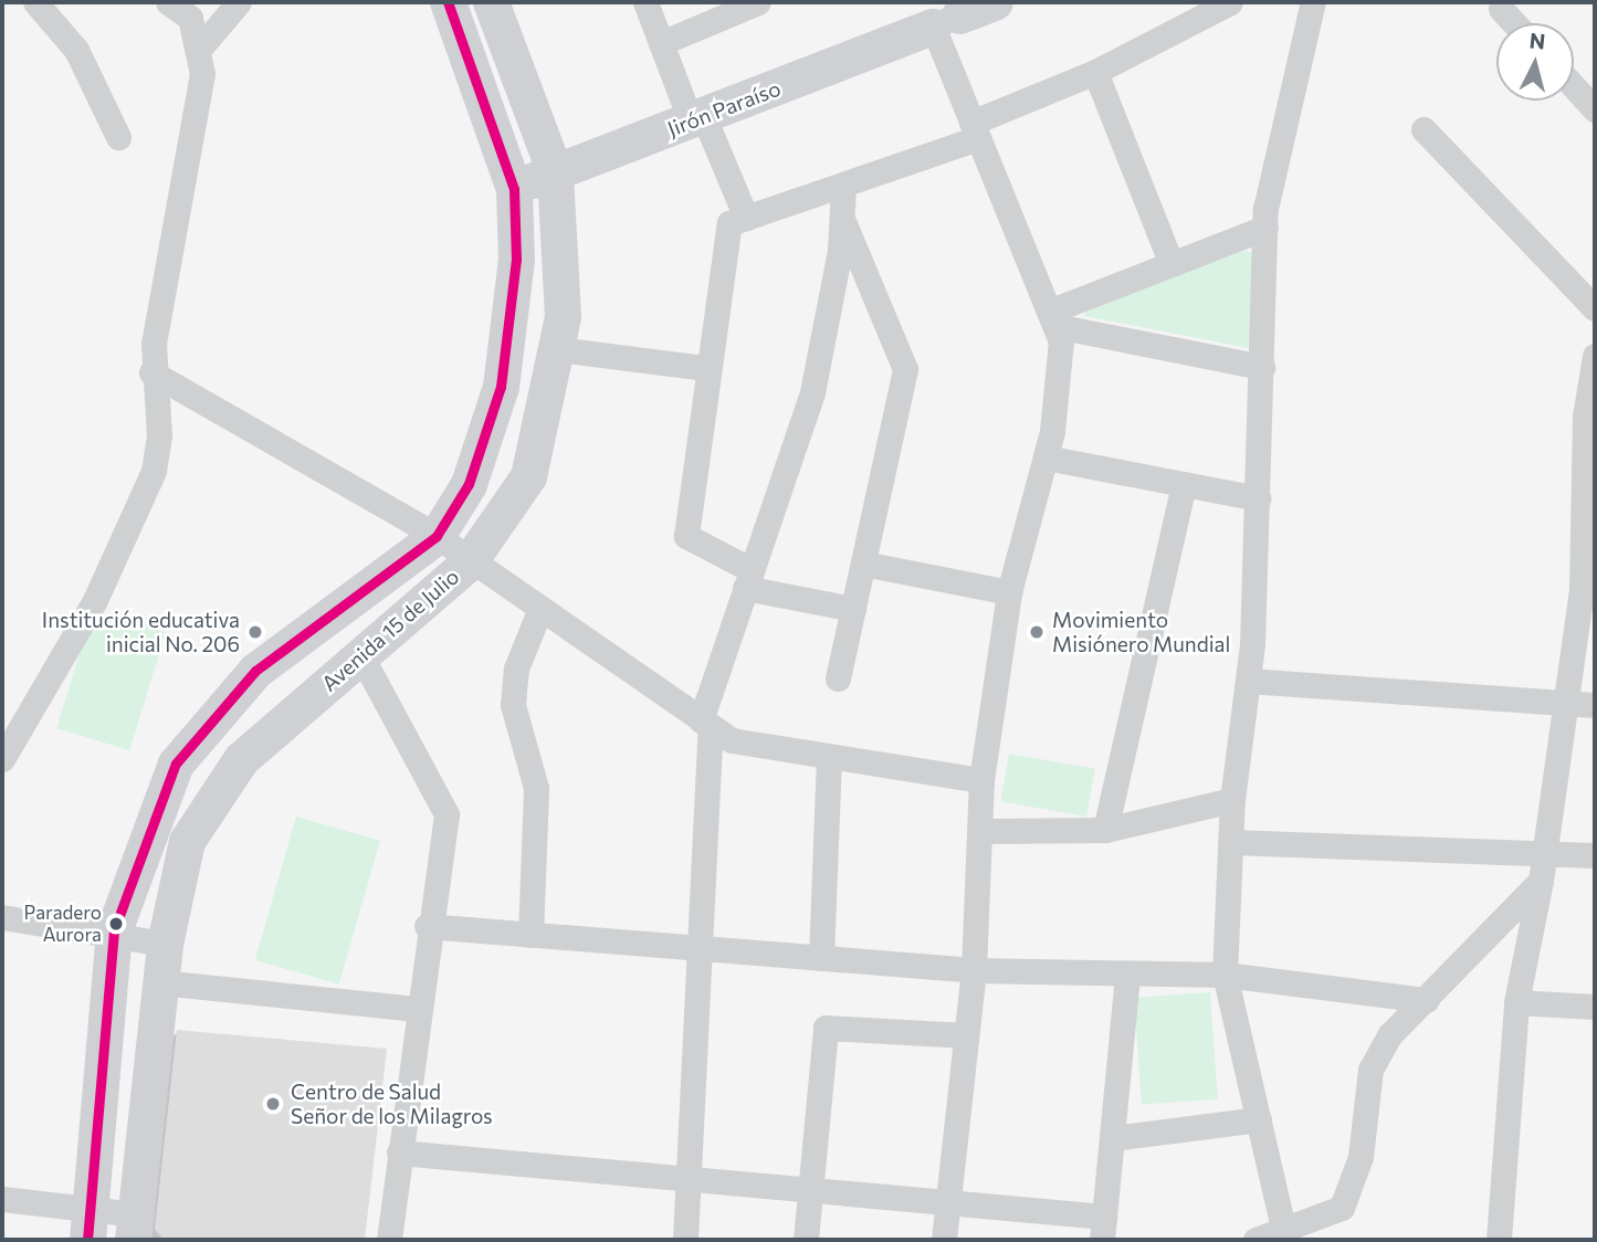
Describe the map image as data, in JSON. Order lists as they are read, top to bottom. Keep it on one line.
{"streets":{"street":["Jirón Paraíso","Avenida 15 de Julio"]},"crossings":[["Jirón Paraíso","Avenida 15 de Julio"]],"places":["Institución educativa inicial No. 206","Movimiento Misiónero Mundial","Paradero Aurora","Centro de Salud Señor de los Milagros"],"north":"top"}
